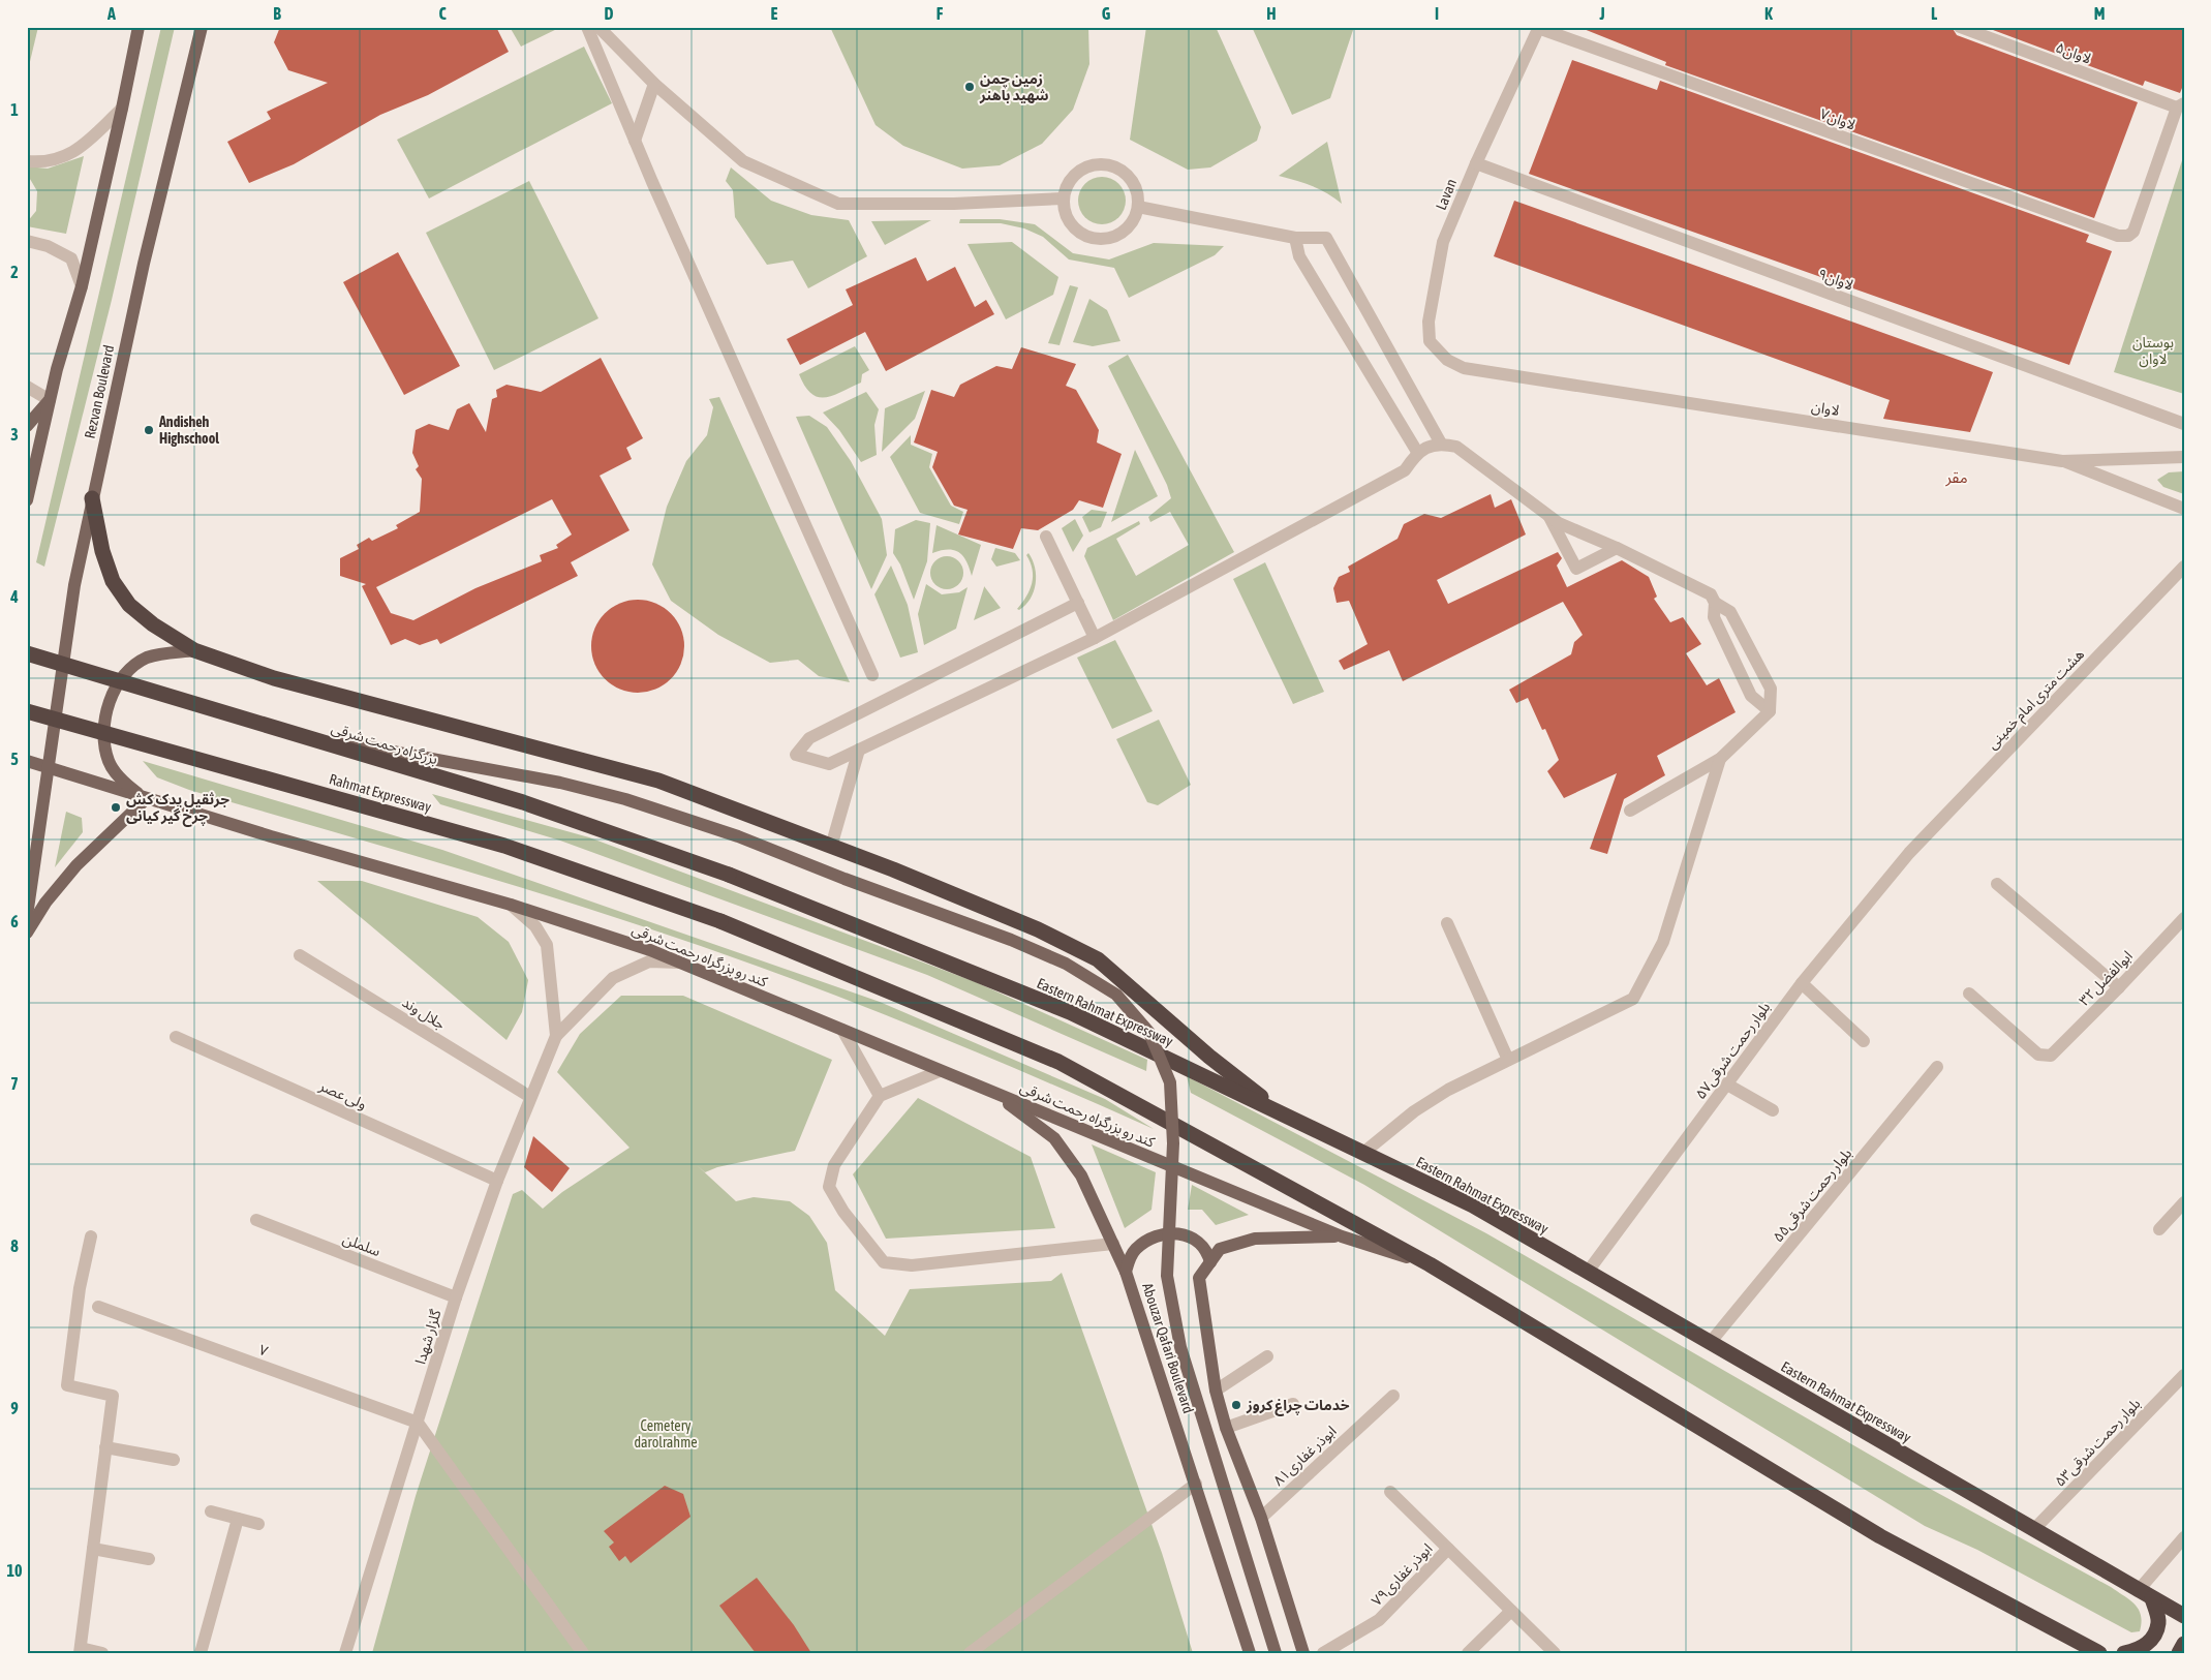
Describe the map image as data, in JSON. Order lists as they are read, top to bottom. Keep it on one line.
{"streets":{"highway":["بزرگراه رحمت شرقی","Rahmat Expressway","Eastern Rahmat Expressway"],"main road":["Rezvan Boulevard","کند رو بزرگراه رحمت شرقی","Abouzar Qafari Boulevard"],"street":["۵لاوان","۷لاوان","Lavan","۹لاوان","هشت متری امام خمینی","ابوالفضل۳۲","جلال وند","۵۷بلوار رحمت شرقی","ولی عصر","بلوار رحمت شرقی۵۵","سلملن","گلزار شهدا","۷","بلوار رحمت شرقی۵۳","۸۱ابوذر غفاری","۷۹ابوذر غفاری"]},"crossings":[["۵لاوان","۷لاوان"],["۷لاوان","Lavan"],["Lavan","۹لاوان"],["Rezvan Boulevard","کند رو بزرگراه رحمت شرقی"],["هشت متری امام خمینی","۵۷بلوار رحمت شرقی"],["بزرگراه رحمت شرقی","Eastern Rahmat Expressway"],["کند رو بزرگراه رحمت شرقی","گلزار شهدا"],["کند رو بزرگراه رحمت شرقی","Abouzar Qafari Boulevard"],["Eastern Rahmat Expressway","۵۷بلوار رحمت شرقی"],["Eastern Rahmat Expressway","بلوار رحمت شرقی۵۵"],["Eastern Rahmat Expressway","بلوار رحمت شرقی۵۳"],["جلال وند","گلزار شهدا"],["ولی عصر","گلزار شهدا"],["سلملن","گلزار شهدا"],["گلزار شهدا","۷"]],"districts":["مقر"],"parks":["بوستان لاوان","Cemetery darolrahme"],"places":["زمین چمن شهید باهنر","Andisheh Highschool","جرثقیل یدک کش چرخ گیر کیانی","خدمات چراغ کروز"],"grid":{"columns":["A","B","C","D","E","F","G","H","I","J","K","L","M"],"rows":["1","2","3","4","5","6","7","8","9","10"]}}
